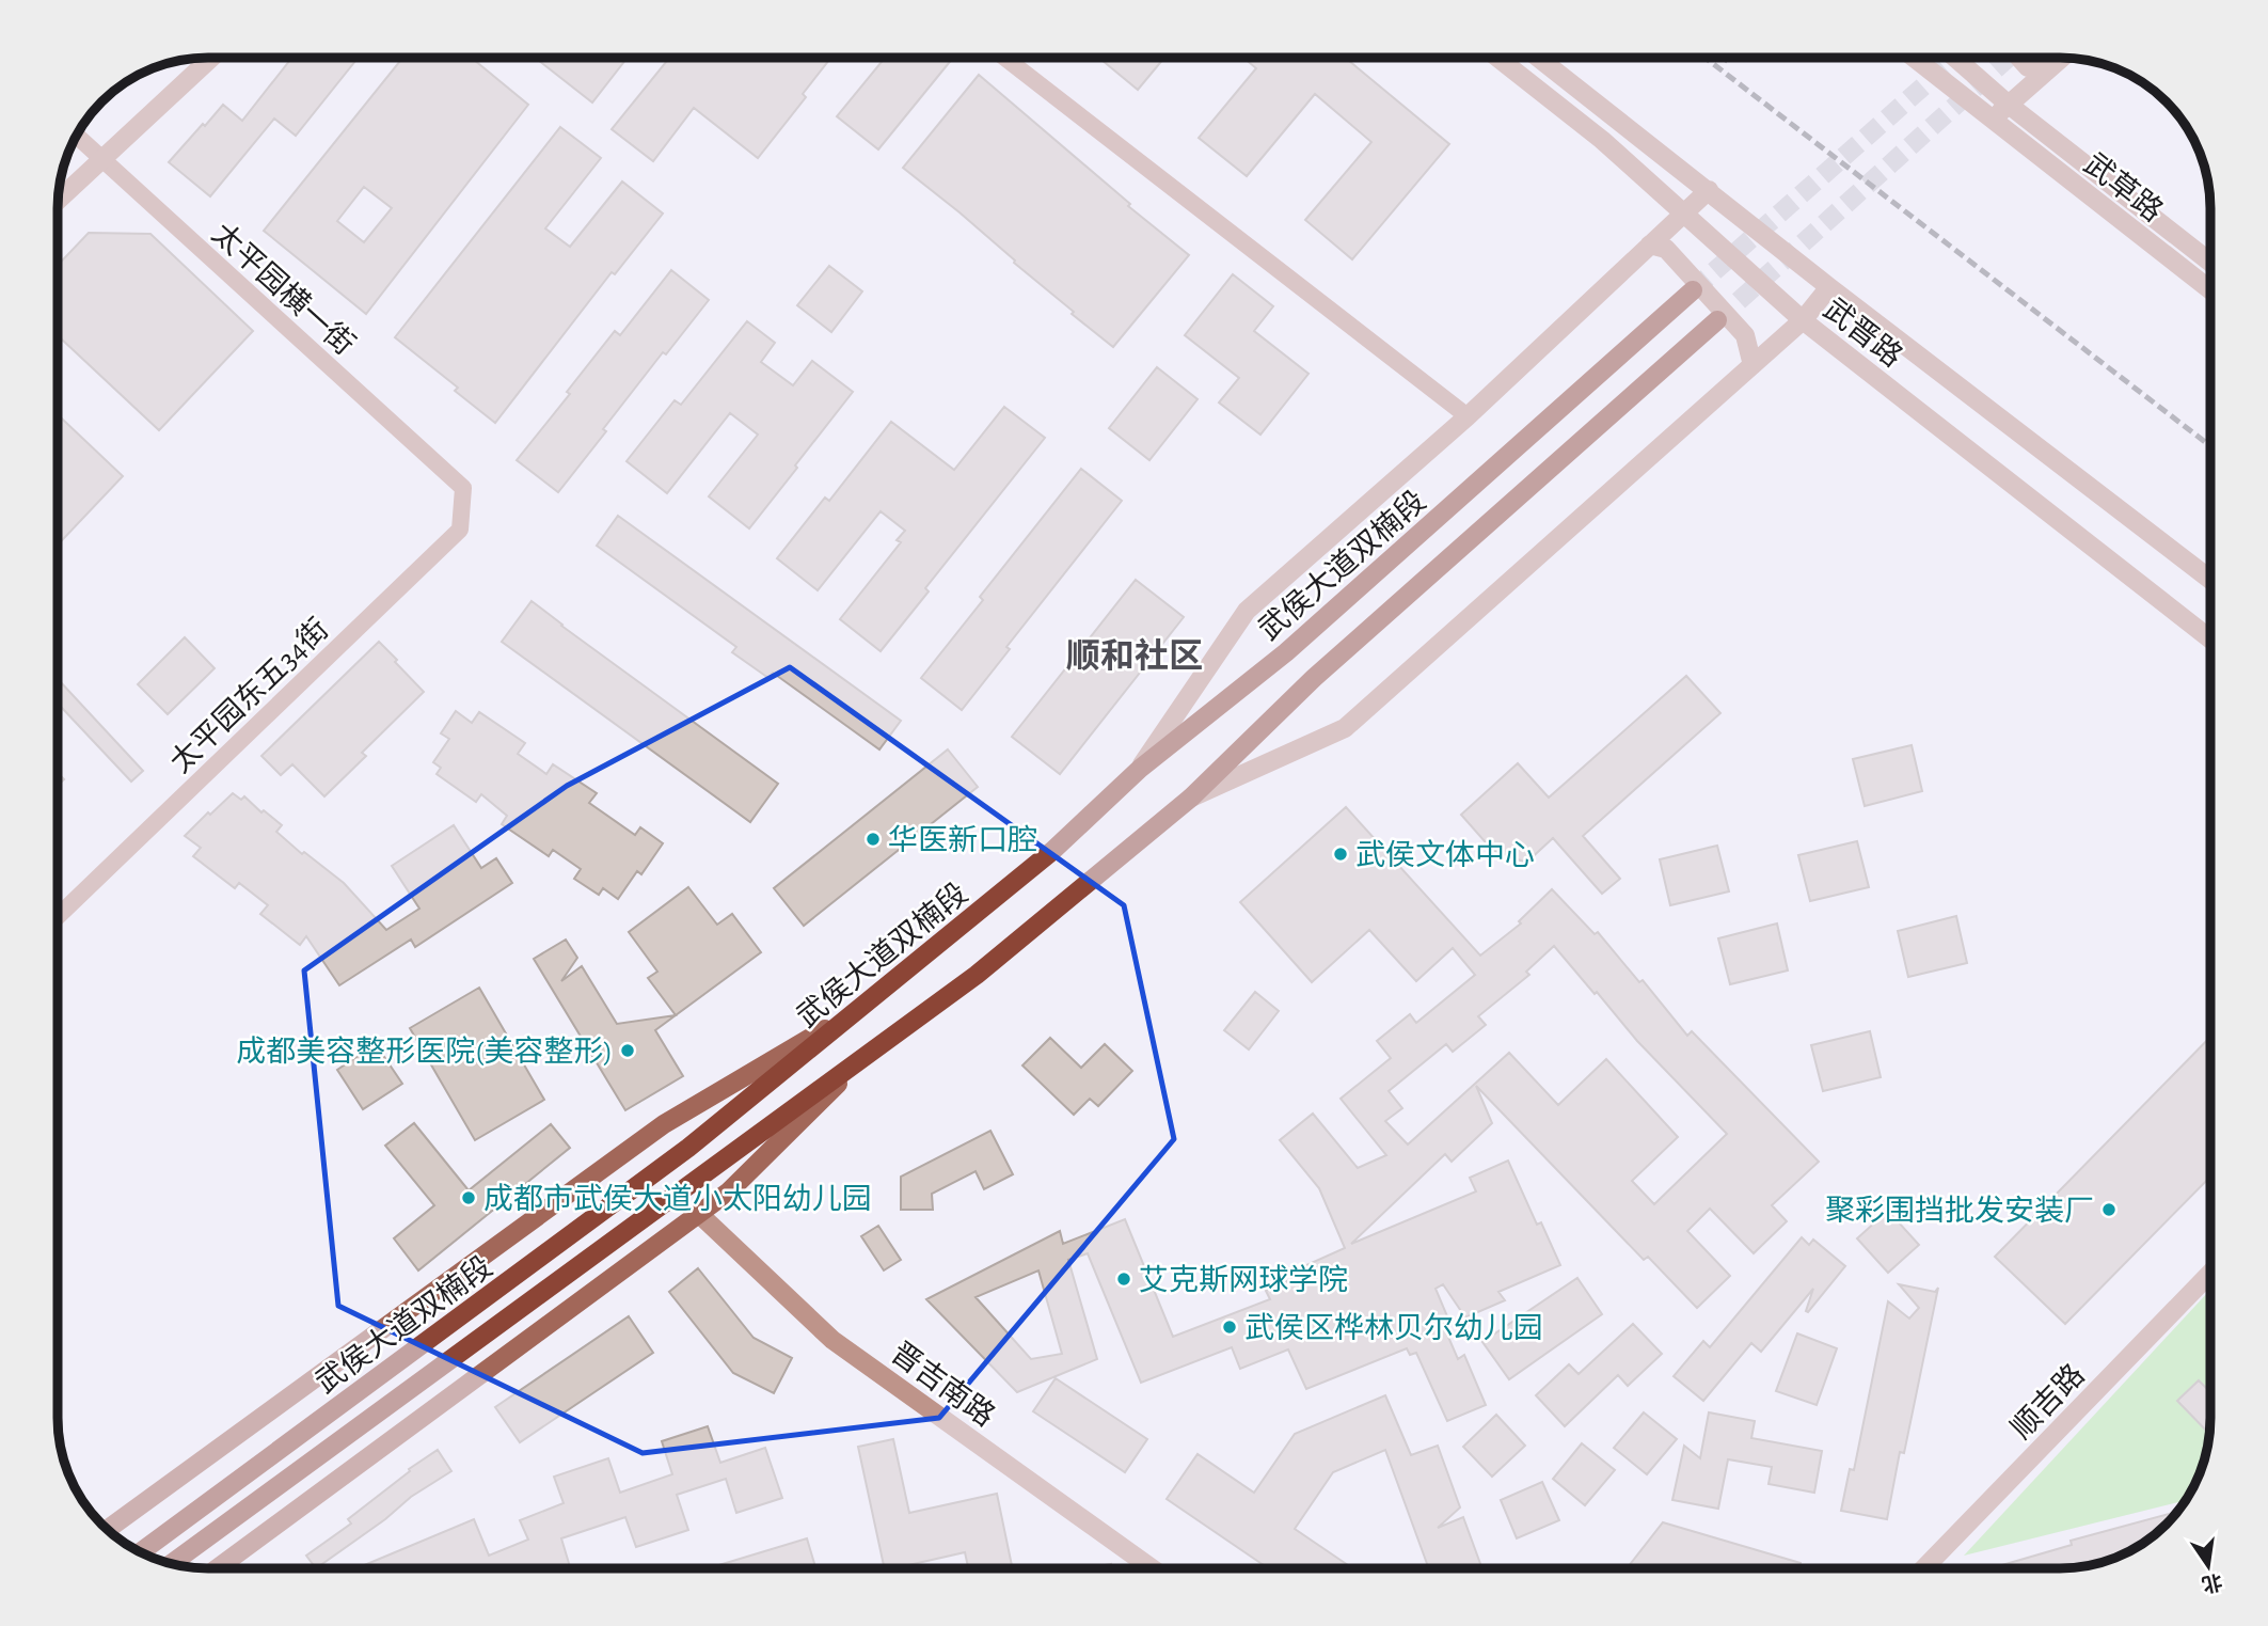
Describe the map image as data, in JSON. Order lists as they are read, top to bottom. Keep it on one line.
{"streets":{"main road":["武侯大道双楠段"],"street":["武草路","太平园横一街","武晋路","太平园东五34街","晋吉南路","顺吉路"]},"crossings":[["太平园横一街","太平园东五34街"]],"districts":["顺和社区"],"places":["华医新口腔","武侯文体中心","成都美容整形医院(美容整形)","成都市武侯大道小太阳幼儿园","聚彩围挡批发安装厂","艾克斯网球学院","武侯区桦林贝尔幼儿园"],"north":"bottom"}
